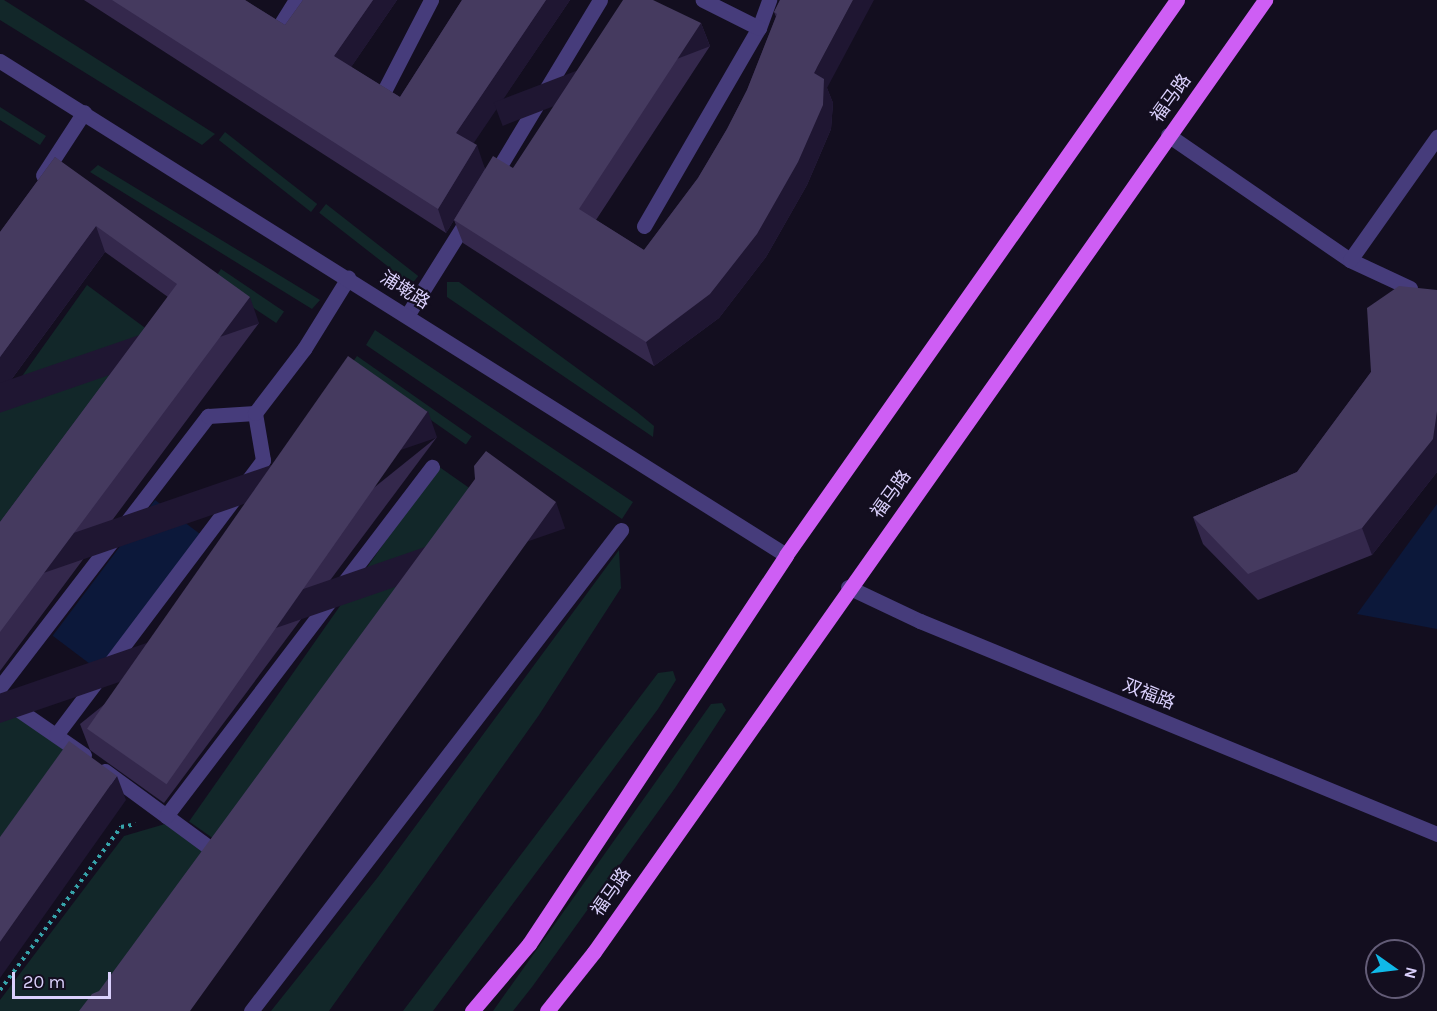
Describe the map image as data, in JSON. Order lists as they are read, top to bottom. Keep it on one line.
{"streets":{"main road":["福马路"],"street":["浦墘路","双福路"]},"crossings":[["福马路","双福路"]],"scale_bar":"20 m","north":"right"}
